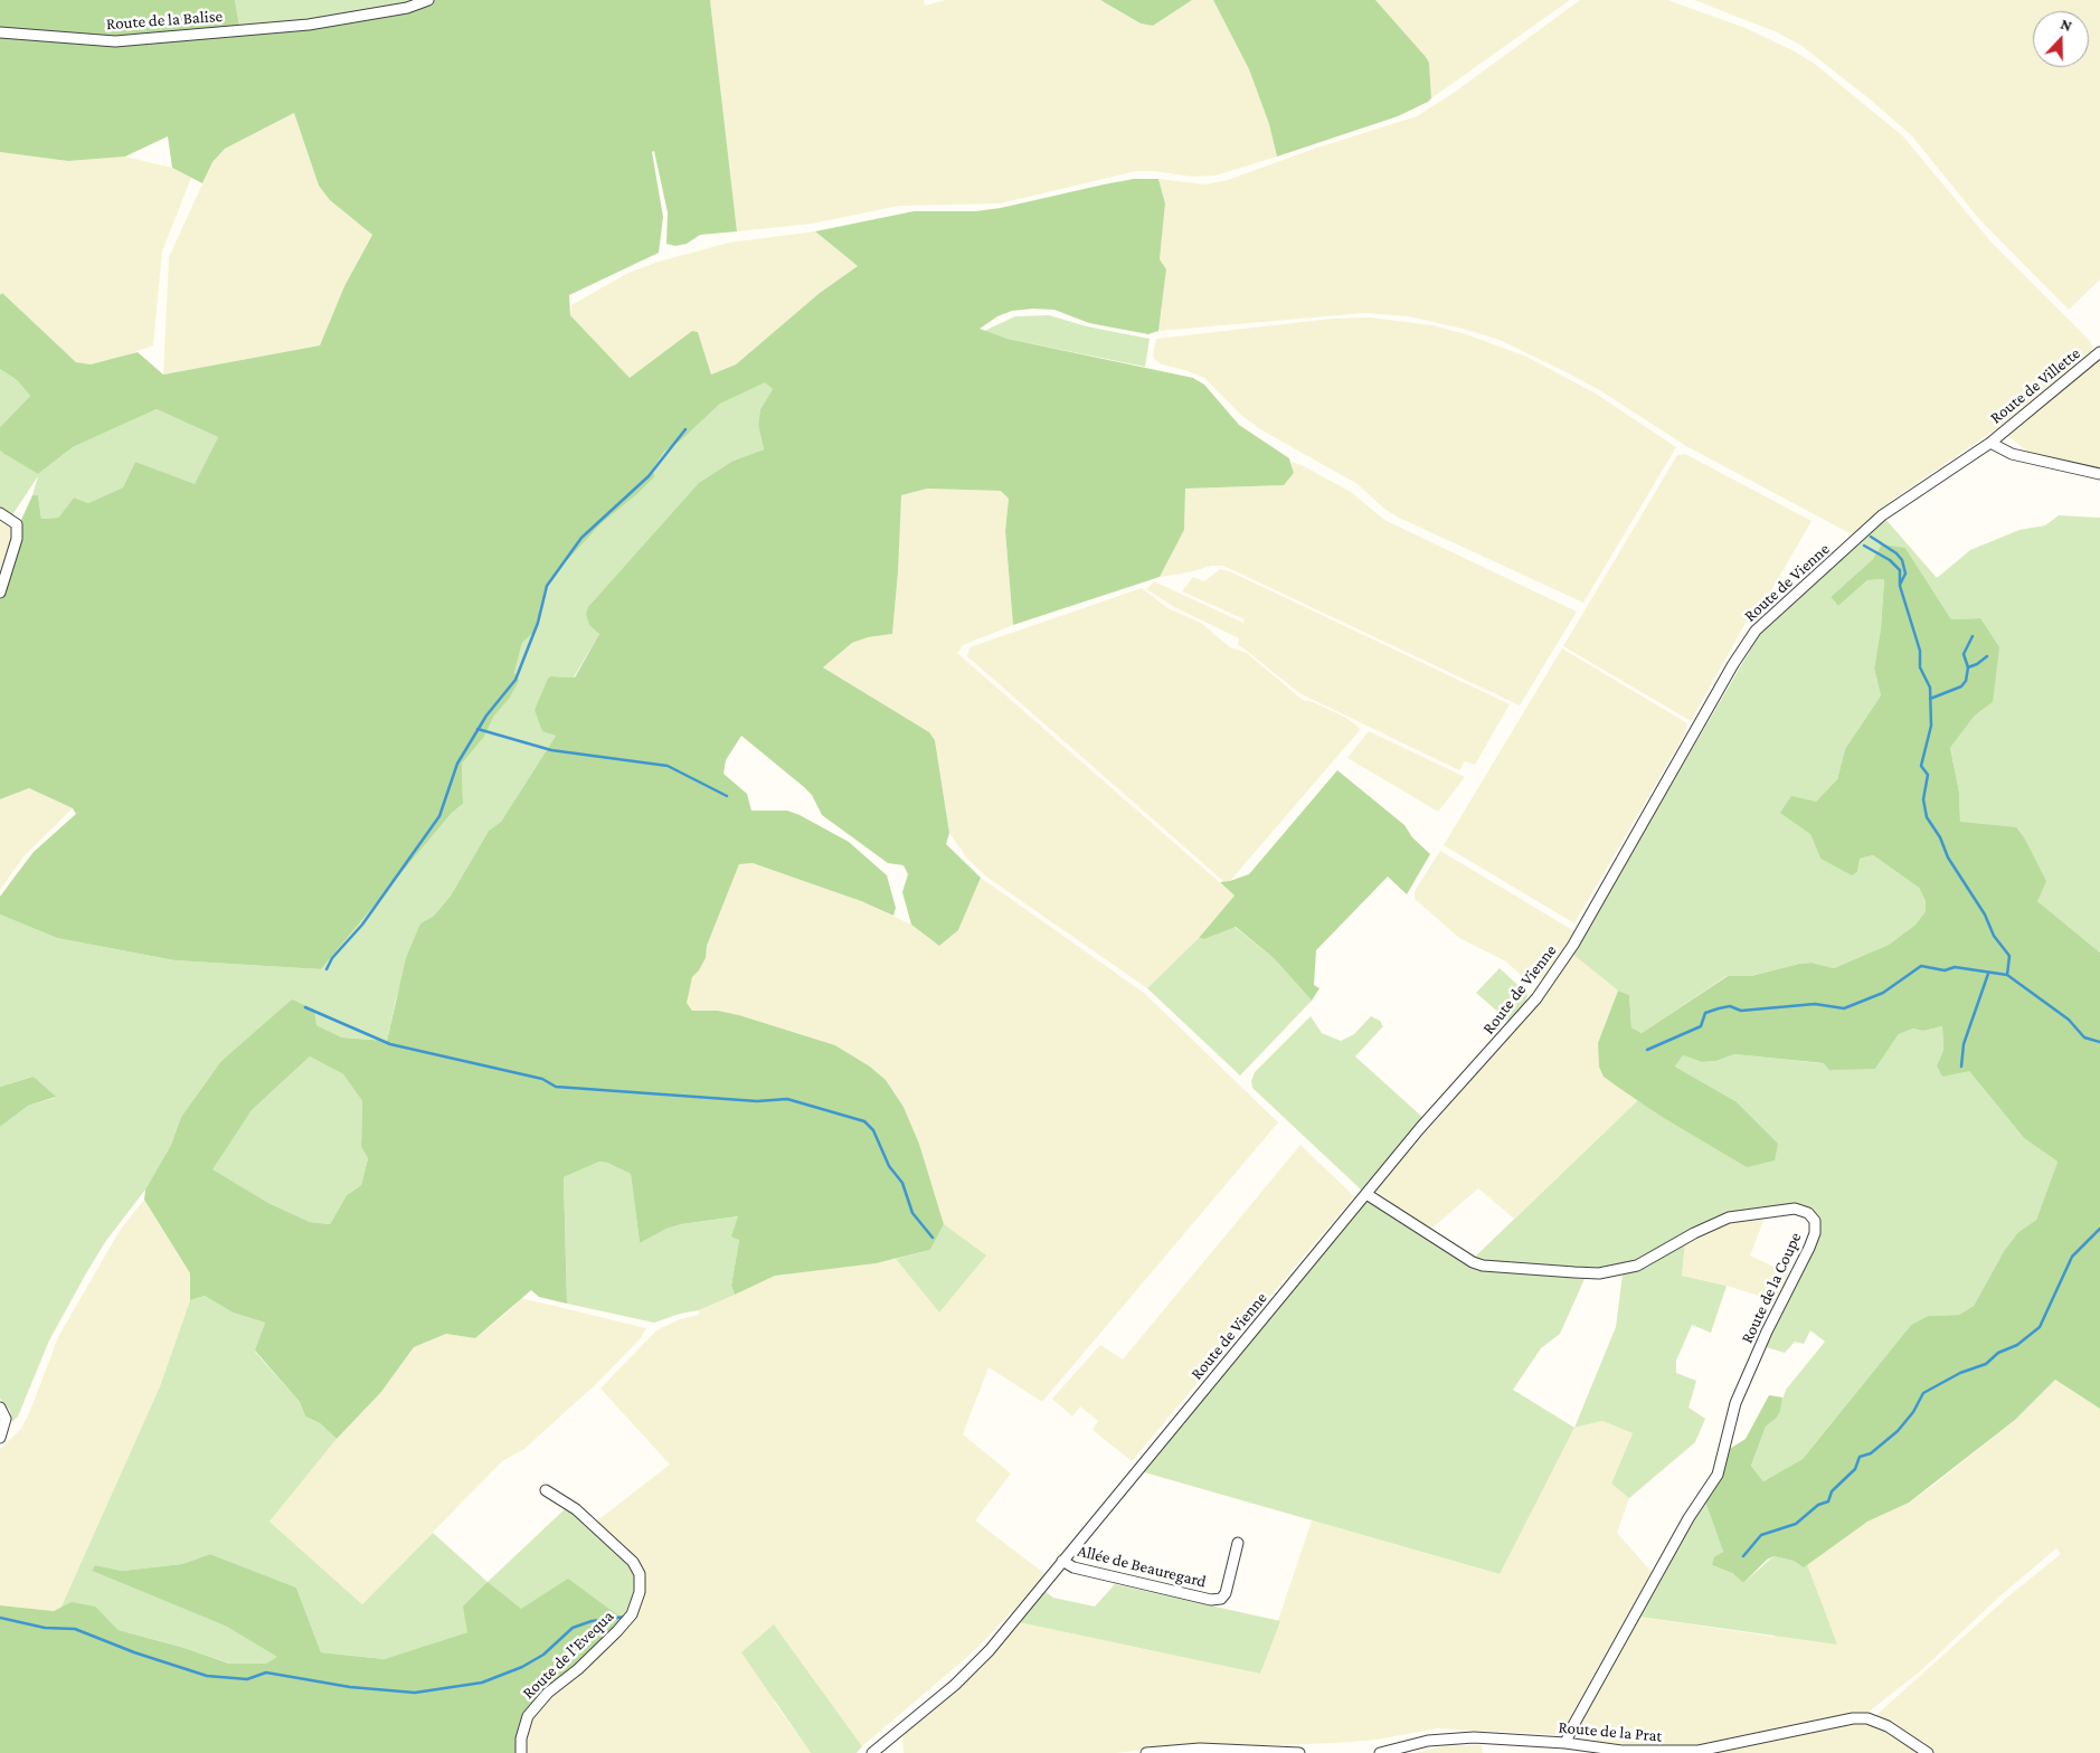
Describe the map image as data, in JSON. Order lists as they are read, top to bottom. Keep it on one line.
{"streets":{"street":["Route de la Balise","Route de Villette","Route de Vienne","Route de la Coupe","Allée de Beauregard","Route de l'Evequa","Route de la Prat"]},"crossings":[["Route de Villette","Route de Vienne"],["Route de Vienne","Route de la Coupe"],["Route de Vienne","Allée de Beauregard"],["Route de la Coupe","Route de la Prat"]],"north":"top"}
